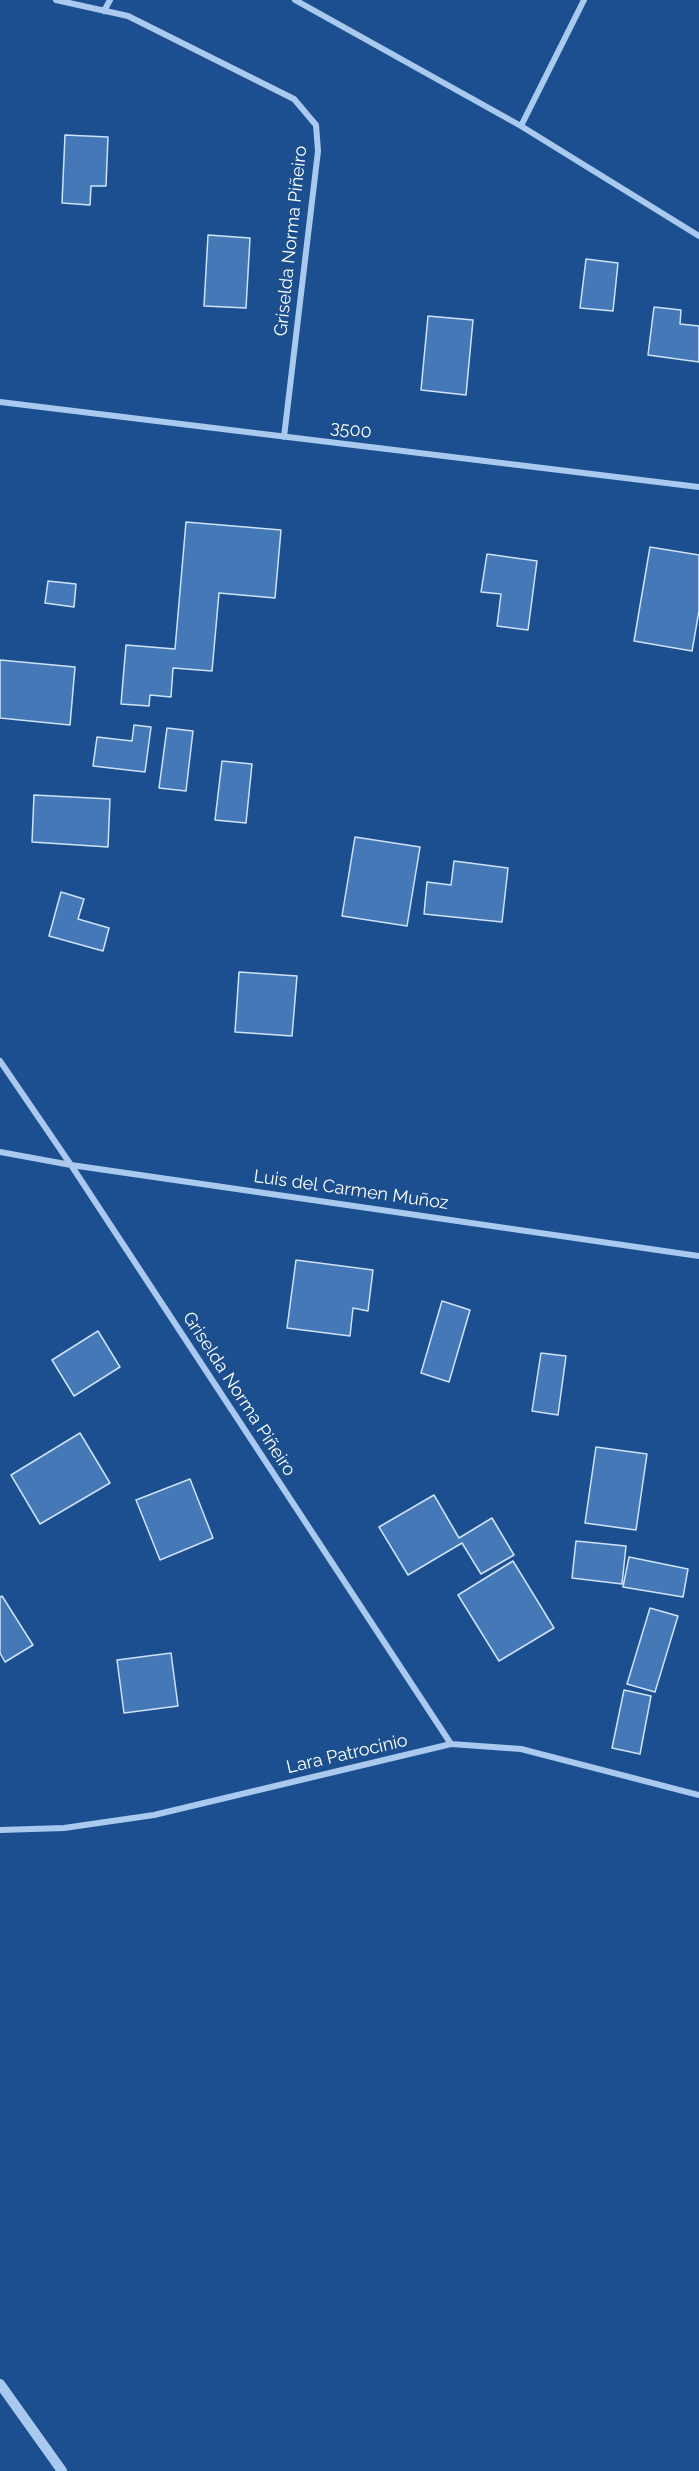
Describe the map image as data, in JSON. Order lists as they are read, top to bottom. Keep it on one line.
{"streets":{"street":["Griselda Norma Piñeiro","3500","Luis del Carmen Muñoz","Lara Patrocinio"]},"crossings":[["Griselda Norma Piñeiro","3500"],["Griselda Norma Piñeiro","Luis del Carmen Muñoz"],["Griselda Norma Piñeiro","Lara Patrocinio"]]}
